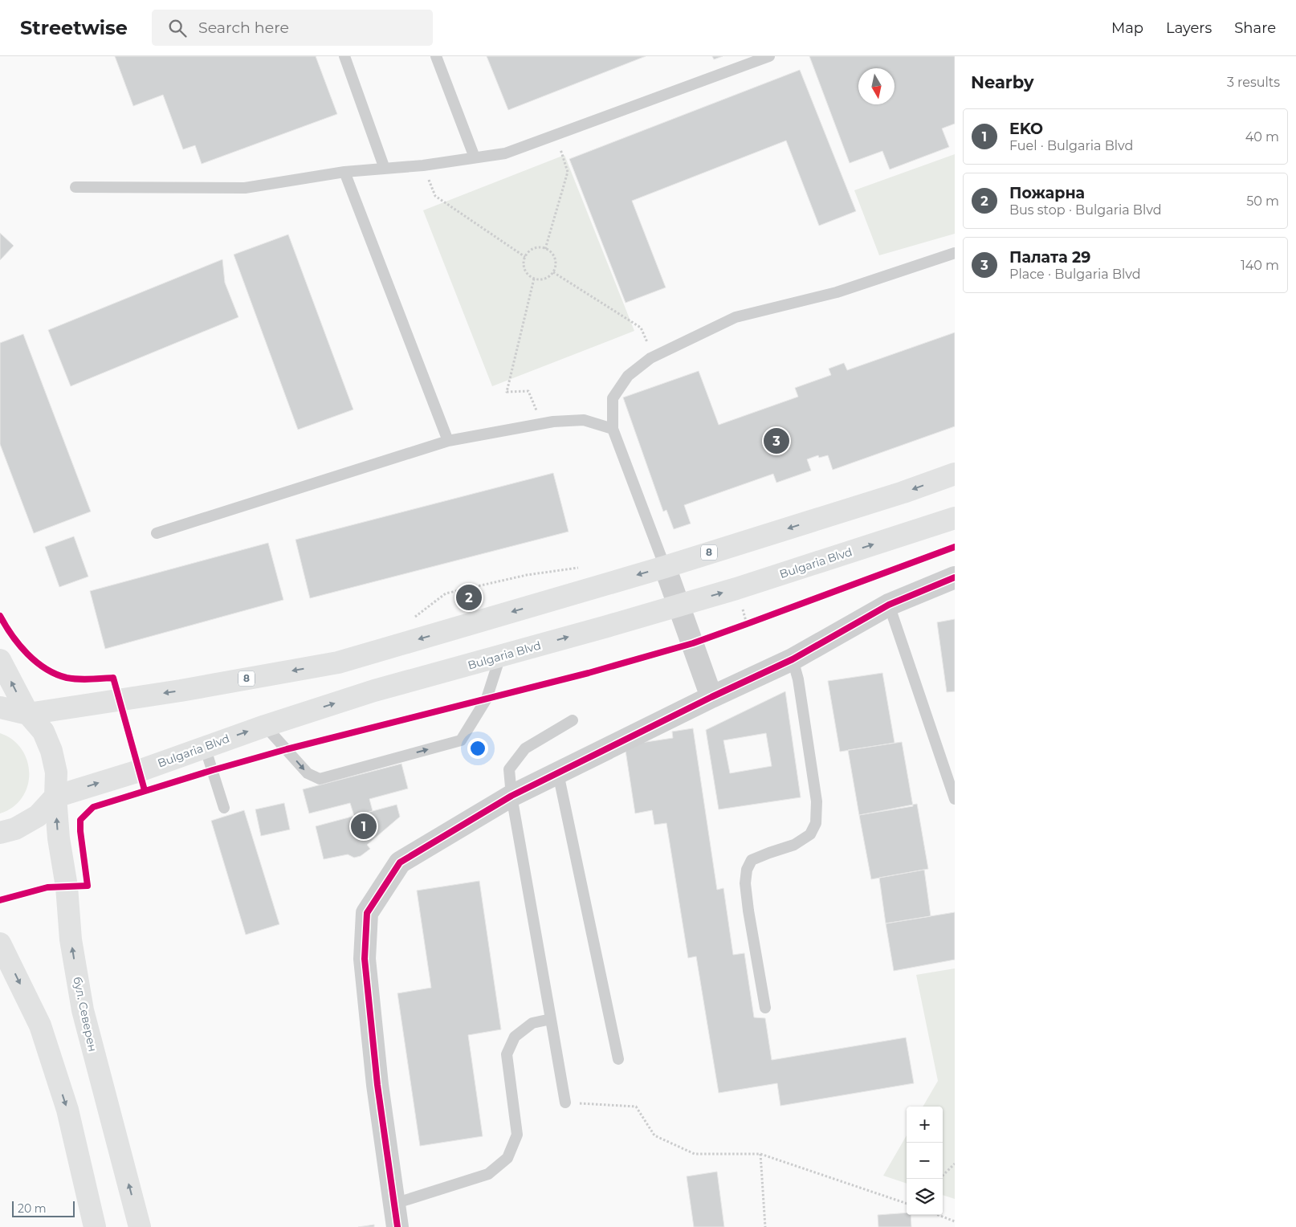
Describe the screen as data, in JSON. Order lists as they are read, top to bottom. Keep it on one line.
{"streets":{"main road":["8","Bulgaria Blvd","бул. Северен"]},"crossings":[["8","бул. Северен"],["Bulgaria Blvd","бул. Северен"]],"scale_bar":"20 m","north":"bottom","page":{"header":"Streetwise","search":"Search here","nav":["Map","Layers","Share"],"heading":["Nearby","3 results"],"list":[{"mark":"1","name":"EKO","note":"Fuel · Bulgaria Blvd","value":"40 m"},{"mark":"2","name":"Пожарна","note":"Bus stop · Bulgaria Blvd","value":"50 m"},{"mark":"3","name":"Палата 29","note":"Place · Bulgaria Blvd","value":"140 m"}],"pins":["3","2","1"],"map_buttons":["+","−"],"scale":"20 m"}}
